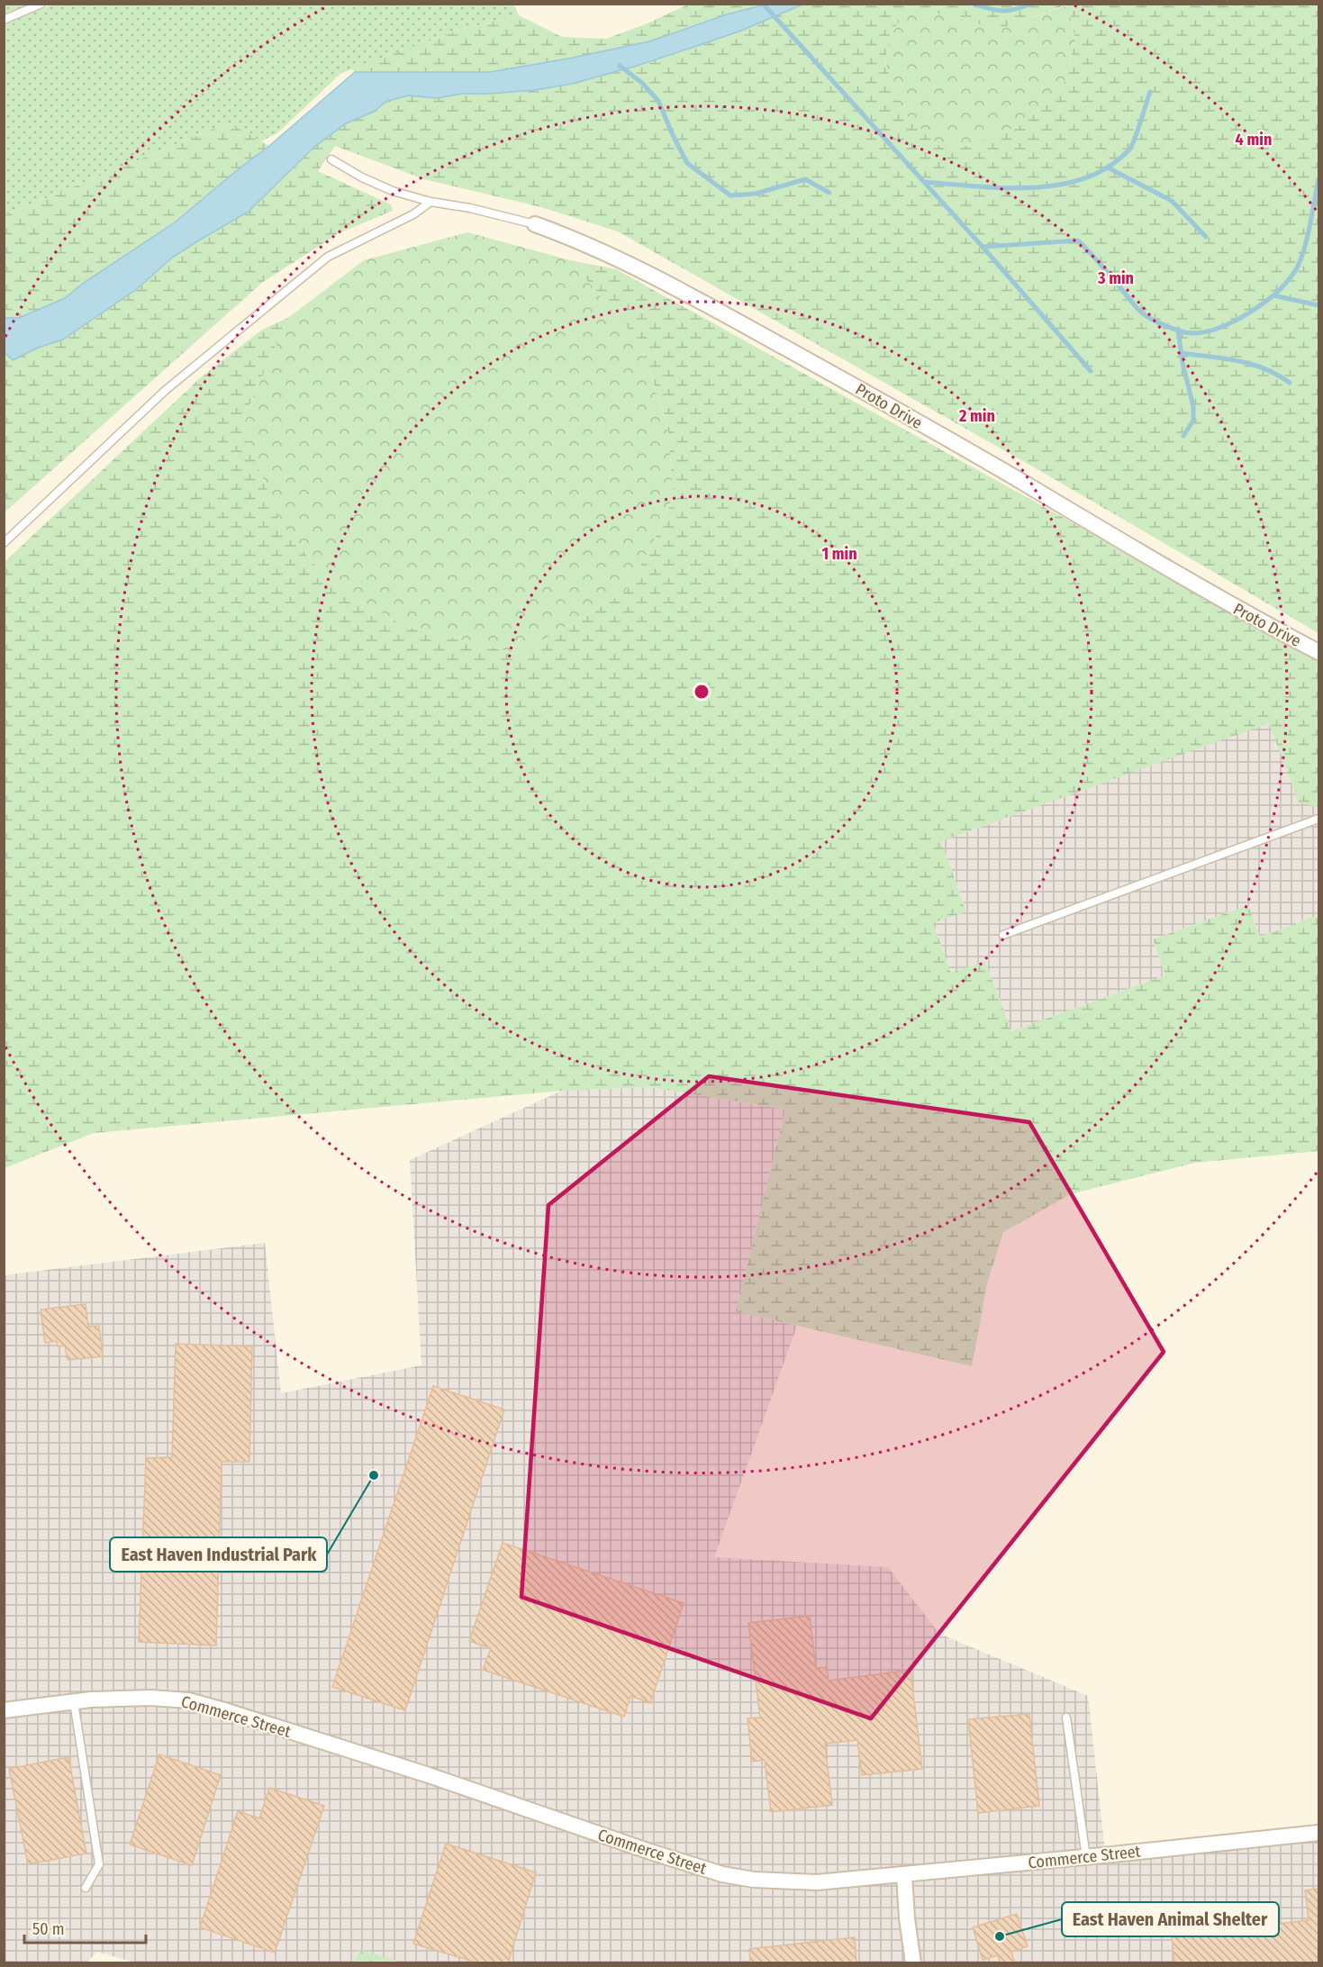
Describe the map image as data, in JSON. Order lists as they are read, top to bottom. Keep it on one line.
{"streets":{"street":["Proto Drive","Commerce Street"]},"places":["East Haven Industrial Park","East Haven Animal Shelter"],"scale_bar":"50 m","rings":["4 min","3 min","2 min","1 min"]}
